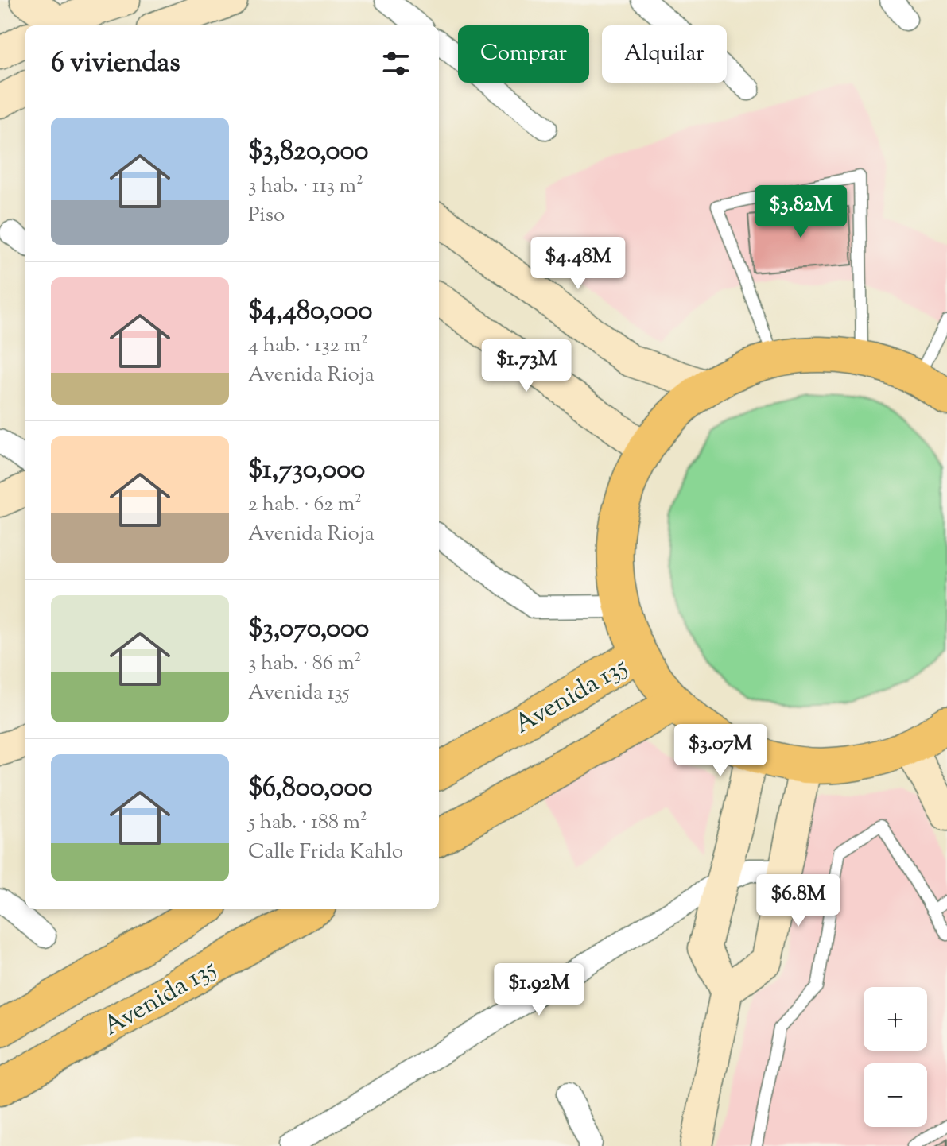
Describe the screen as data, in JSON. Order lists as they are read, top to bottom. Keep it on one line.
{"streets":{"main road":["Avenida 135"]},"page":{"chip":["Comprar","Alquilar"],"heading":"6 viviendas","list":[{"name":"$3,820,000","note":"3 hab. · 113 m² · Piso"},{"name":"$4,480,000","note":"4 hab. · 132 m² · Avenida Rioja"},{"name":"$1,730,000","note":"2 hab. · 62 m² · Avenida Rioja"},{"name":"$3,070,000","note":"3 hab. · 86 m² · Avenida 135"},{"name":"$6,800,000","note":"5 hab. · 188 m² · Calle Frida Kahlo"}],"price":["$3.82M","$4.48M","$1.73M","$3.07M","$6.8M","$1.92M"],"map_buttons":["+","−"]}}
